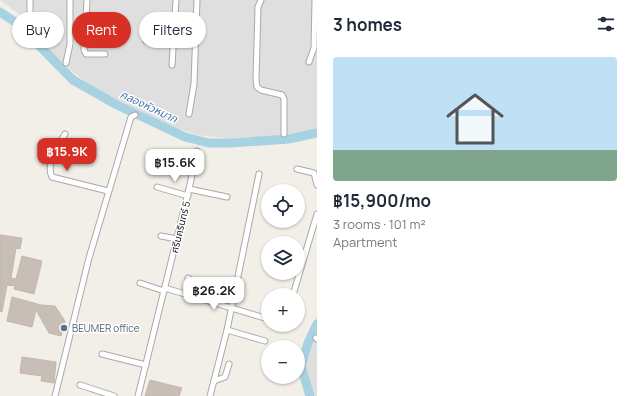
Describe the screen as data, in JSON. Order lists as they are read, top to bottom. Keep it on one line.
{"streets":{"street":["ศรีนครินทร์ 5"]},"water":["คลองหัวหมาก"],"places":["BEUMER office"],"page":{"heading":"3 homes","chip":["Buy","Rent","Filters"],"list":[{"name":"฿15,900/mo","note":"3 rooms · 101 m² · Apartment"}],"price":["฿15.9K","฿15.6K","฿26.2K"],"map_buttons":["+","−"]}}
